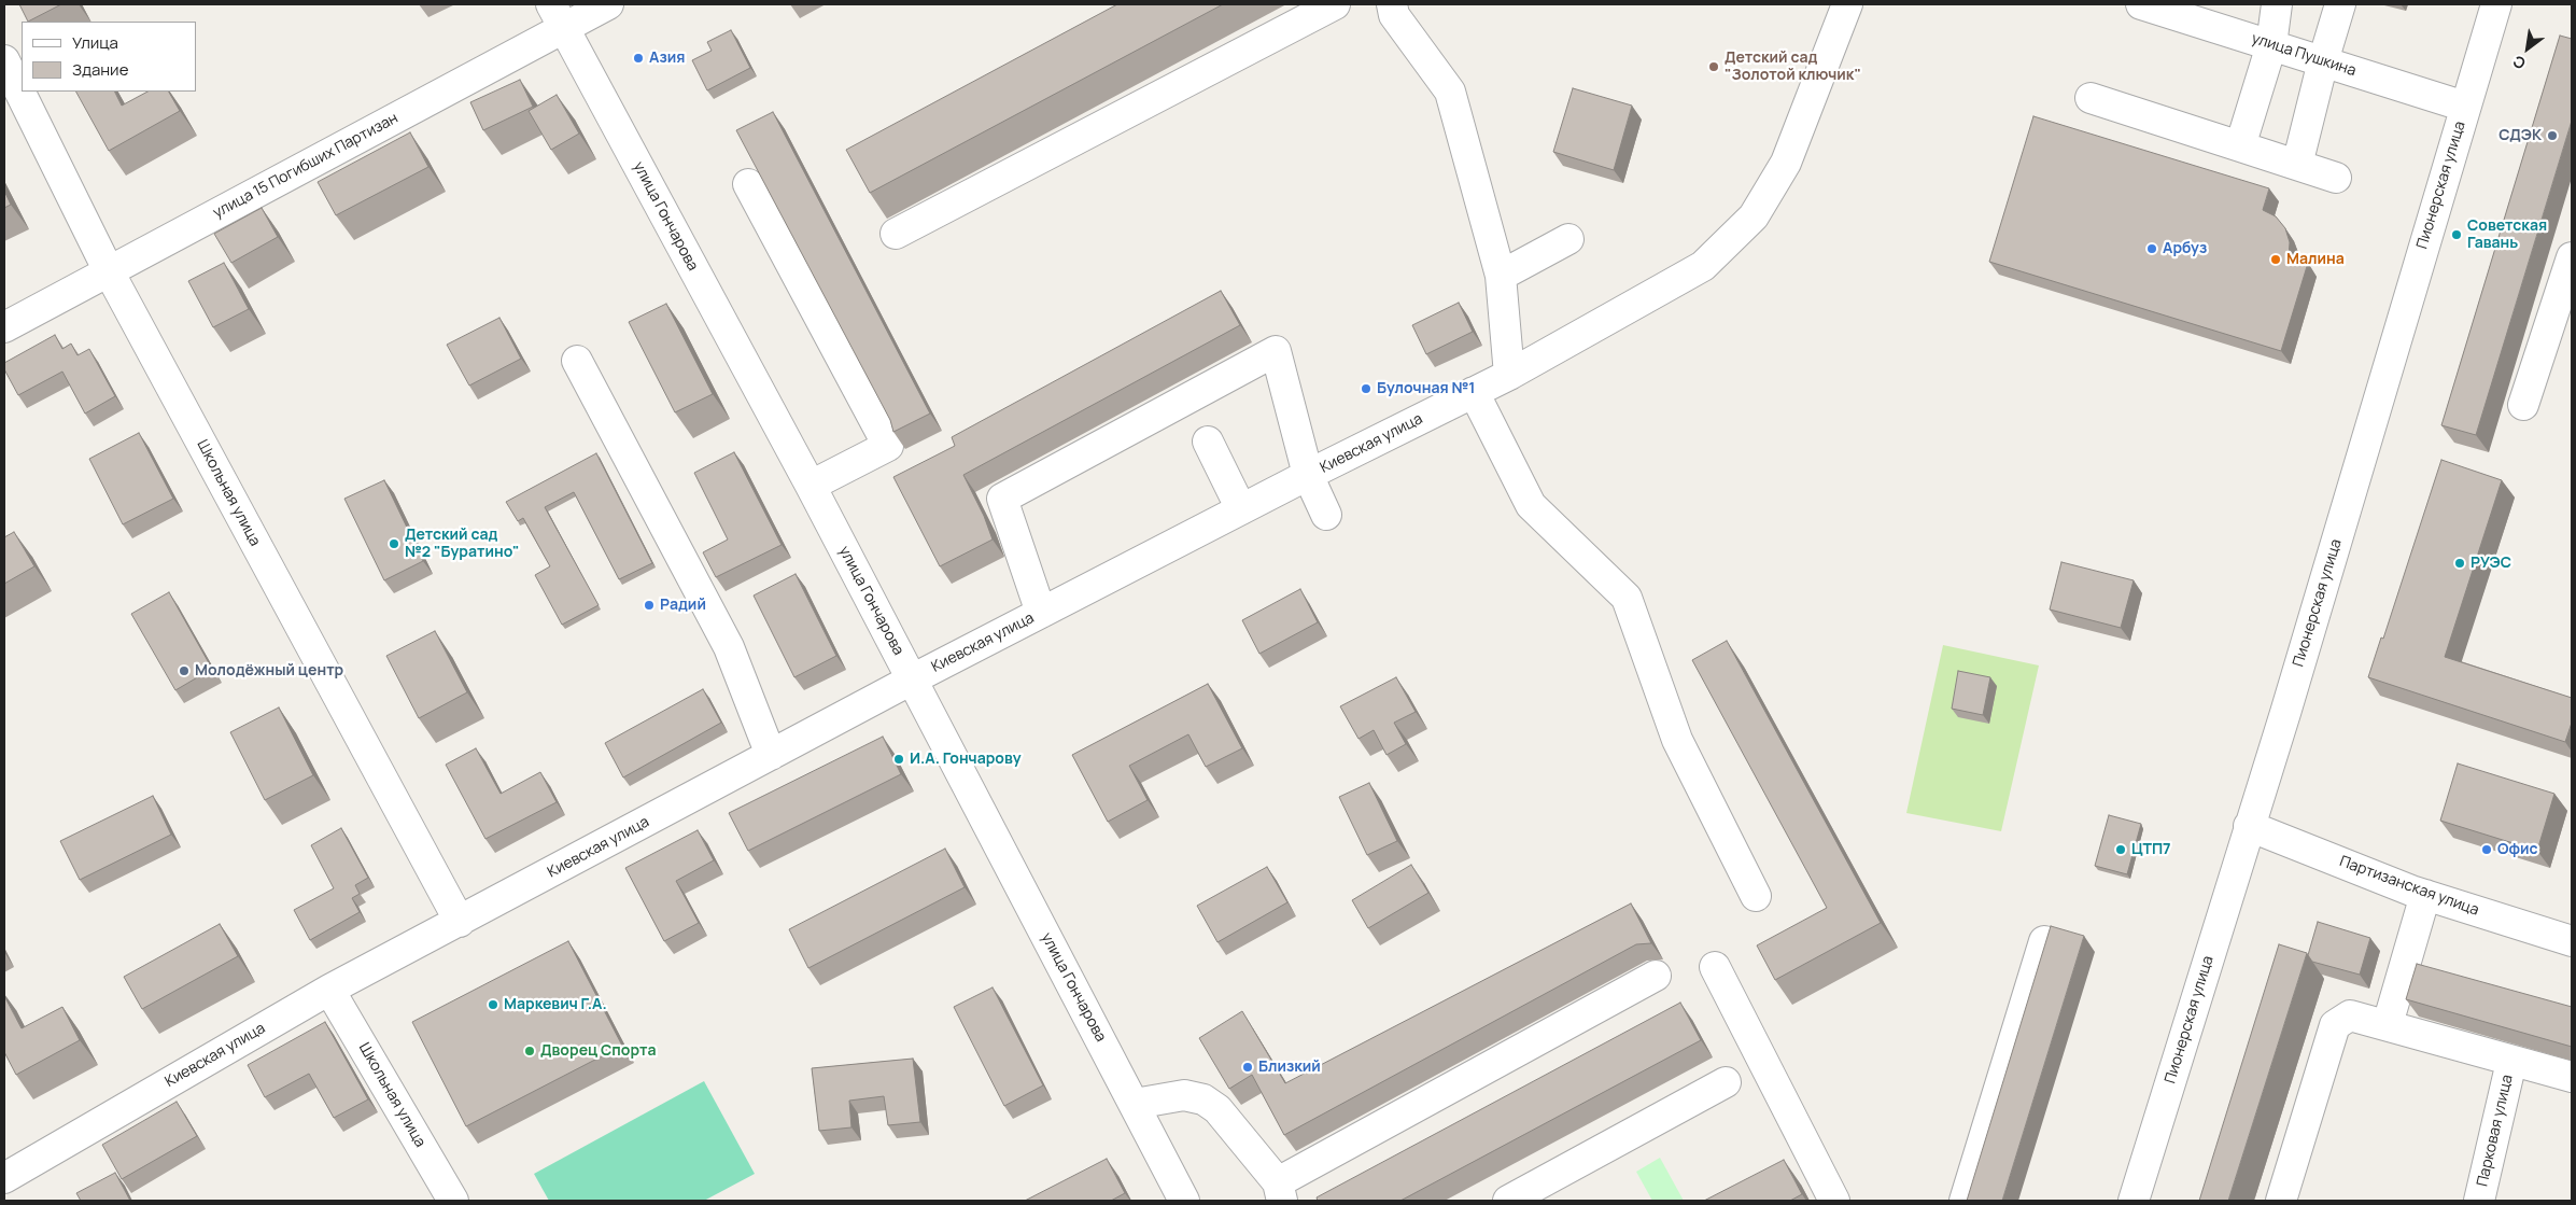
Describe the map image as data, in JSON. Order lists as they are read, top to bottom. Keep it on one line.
{"streets":{"street":["улица Пушкина","улица 15 Погибших Партизан","Пионерская улица","улица Гончарова","Киевская улица","Школьная улица","Партизанская улица","Парковая улица"]},"crossings":[["улица Пушкина","Пионерская улица"],["улица 15 Погибших Партизан","улица Гончарова"],["улица 15 Погибших Партизан","Школьная улица"],["Пионерская улица","Партизанская улица"],["улица Гончарова","Киевская улица"],["Киевская улица","Школьная улица"]],"places":["Азия","Детский сад \"Золотой ключик\"","СДЭК","Советская Гавань","Арбуз","Малина","Булочная №1","Детский сад №2 \"Буратино\"","РУЭС","Радий","Молодёжный центр","И.А. Гончарову","ЦТП7","Офис","Маркевич Г.А.","Дворец Спорта","Близкий"],"legend":["Улица","Здание"],"north":"bottom left"}
